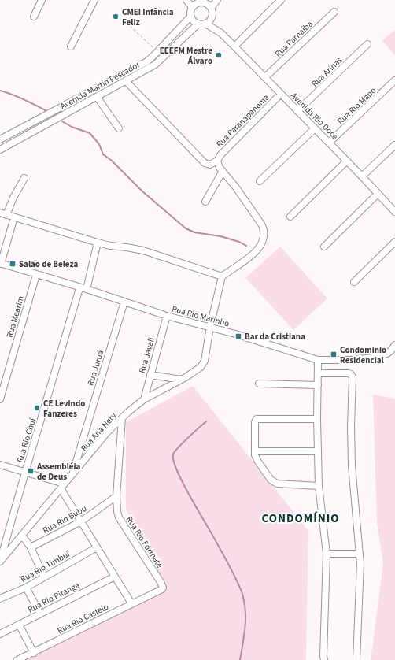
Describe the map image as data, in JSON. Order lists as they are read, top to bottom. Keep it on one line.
{"streets":{"street":["Rua Parnaíba","Rua Arinas","Avenida Martin Pescador","Rua Rio Mapo","Avenida Rio Doce","Rua Paranapanema","Rua Rio Marinho","Rua Mearim","Rua Javali","Rua Juruá","Rua Ana Nery","Rua Rio Chuí","Rua Rio Bubu","Rua Rio Formate","Rua Rio Timbuí","Rua Rio Pitanga","Rua Rio Castelo"]},"crossings":[["Rua Parnaíba","Avenida Rio Doce"],["Rua Arinas","Avenida Rio Doce"],["Avenida Martin Pescador","Avenida Rio Doce"],["Rua Rio Mapo","Avenida Rio Doce"],["Avenida Rio Doce","Rua Paranapanema"],["Rua Paranapanema","Rua Ana Nery"],["Rua Rio Marinho","Rua Mearim"],["Rua Rio Marinho","Rua Javali"],["Rua Rio Marinho","Rua Juruá"],["Rua Rio Marinho","Rua Ana Nery"],["Rua Rio Marinho","Rua Rio Chuí"],["Rua Javali","Rua Ana Nery"],["Rua Juruá","Rua Ana Nery"],["Rua Ana Nery","Rua Rio Chuí"],["Rua Rio Bubu","Rua Rio Formate"],["Rua Rio Formate","Rua Rio Castelo"]],"districts":["CONDOMÍNIO"],"places":{"other":["CMEI Infância Feliz","EEEFM Mestre Álvaro","CE Levindo Fanzeres"],"transit":["Salão de Beleza","Bar da Cristiana","Condominio Residencial","Assembléia de Deus"]}}
